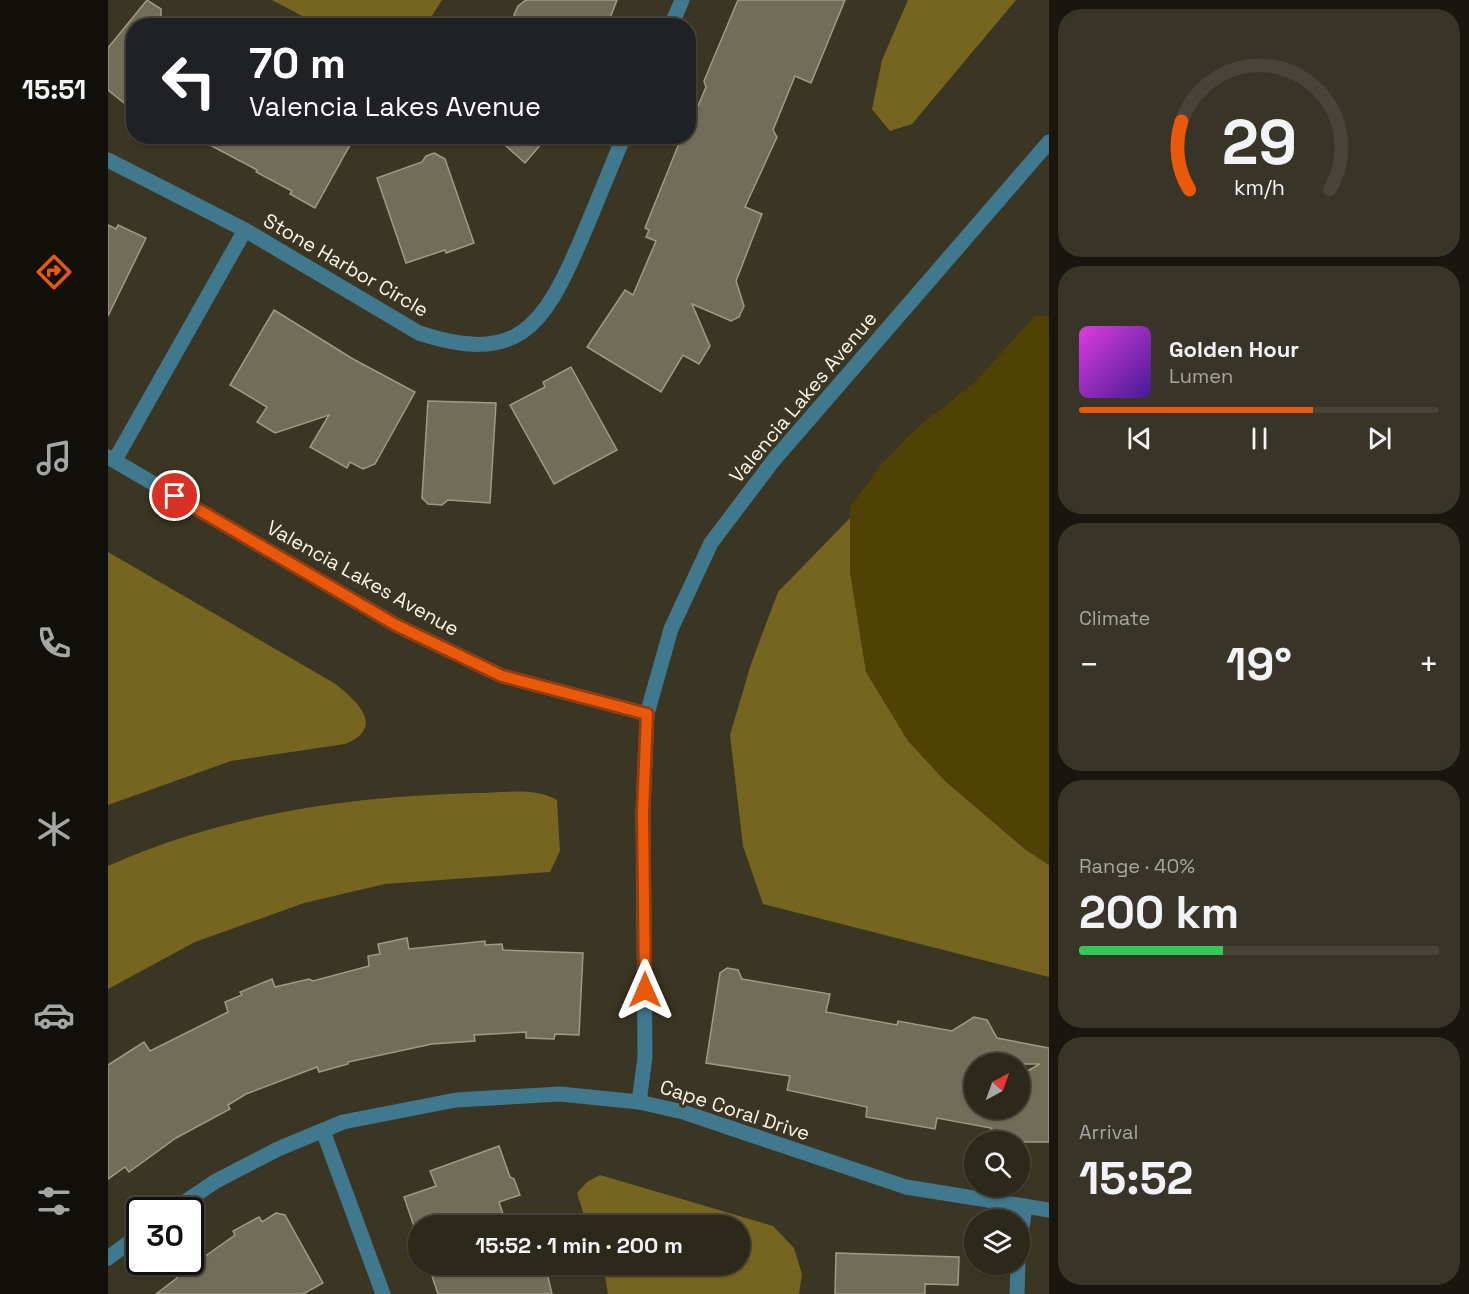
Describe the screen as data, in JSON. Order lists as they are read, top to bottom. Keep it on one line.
{"streets":{"street":["Stone Harbor Circle","Valencia Lakes Avenue","Cape Coral Drive"]},"crossings":[["Stone Harbor Circle","Valencia Lakes Avenue"],["Valencia Lakes Avenue","Cape Coral Drive"]],"north":"top right","page":{"tabs":"15:51","turn":["70 m","Valencia Lakes Avenue"],"song":["Golden Hour","Lumen"],"tile":["Climate",["Range · 40%","200 km"],["Arrival","15:52"]],"heat":["−","19°","+"],"limit":"30","trip":"15:52 · 1 min · 200 m","gauge":["29","km/h"]}}
